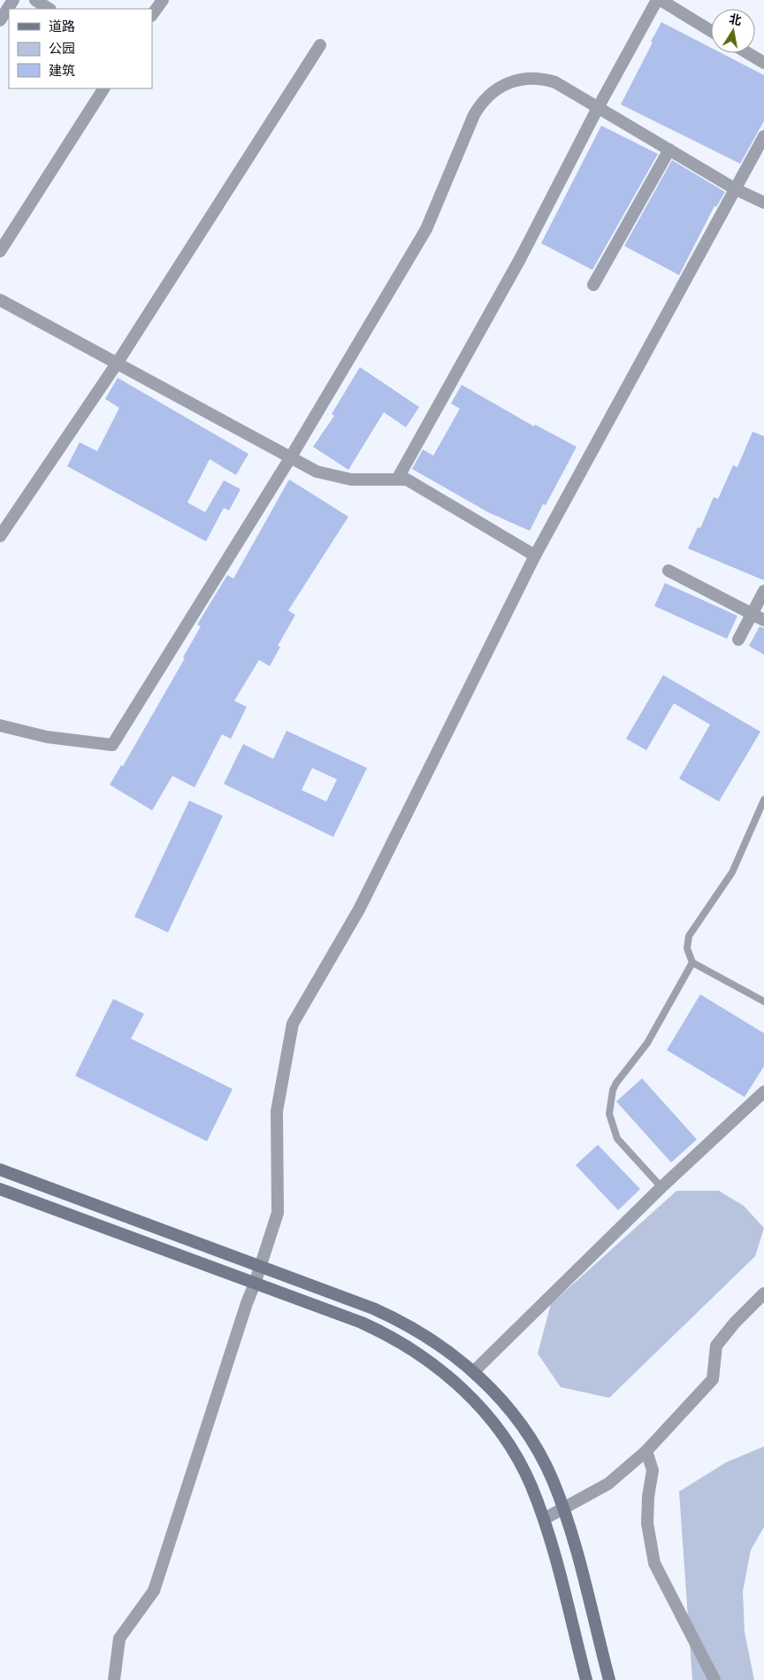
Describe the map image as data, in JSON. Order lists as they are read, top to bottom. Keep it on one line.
{"legend":["道路","公园","建筑"],"north":"top"}
